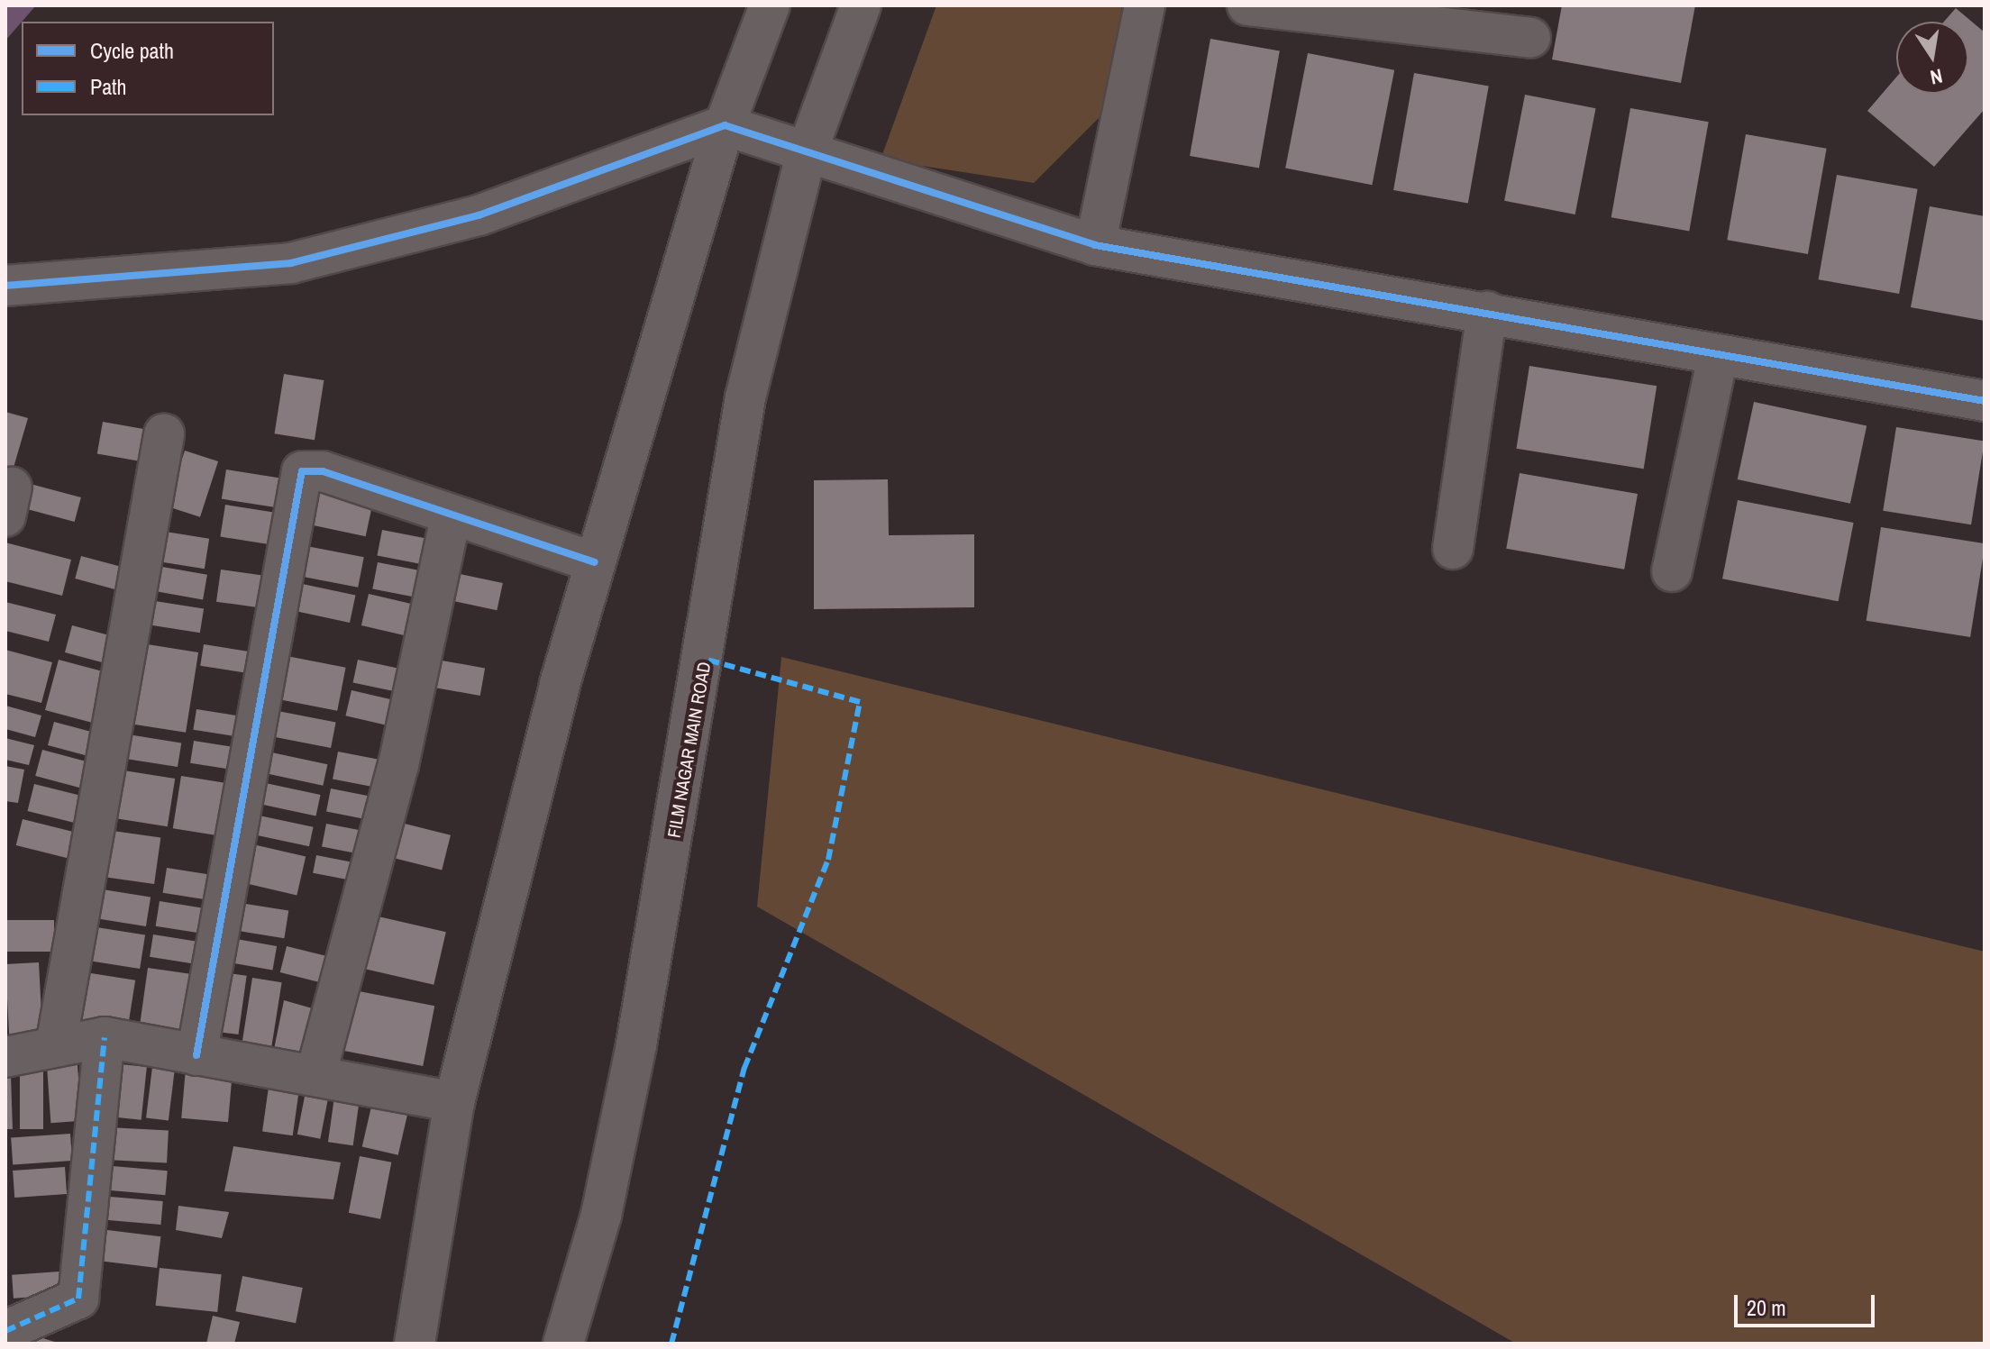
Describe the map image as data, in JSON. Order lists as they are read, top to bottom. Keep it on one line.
{"streets":{"street":["FILM NAGAR MAIN ROAD"]},"legend":["Cycle path","Path"],"scale_bar":"20 m","north":"bottom"}
